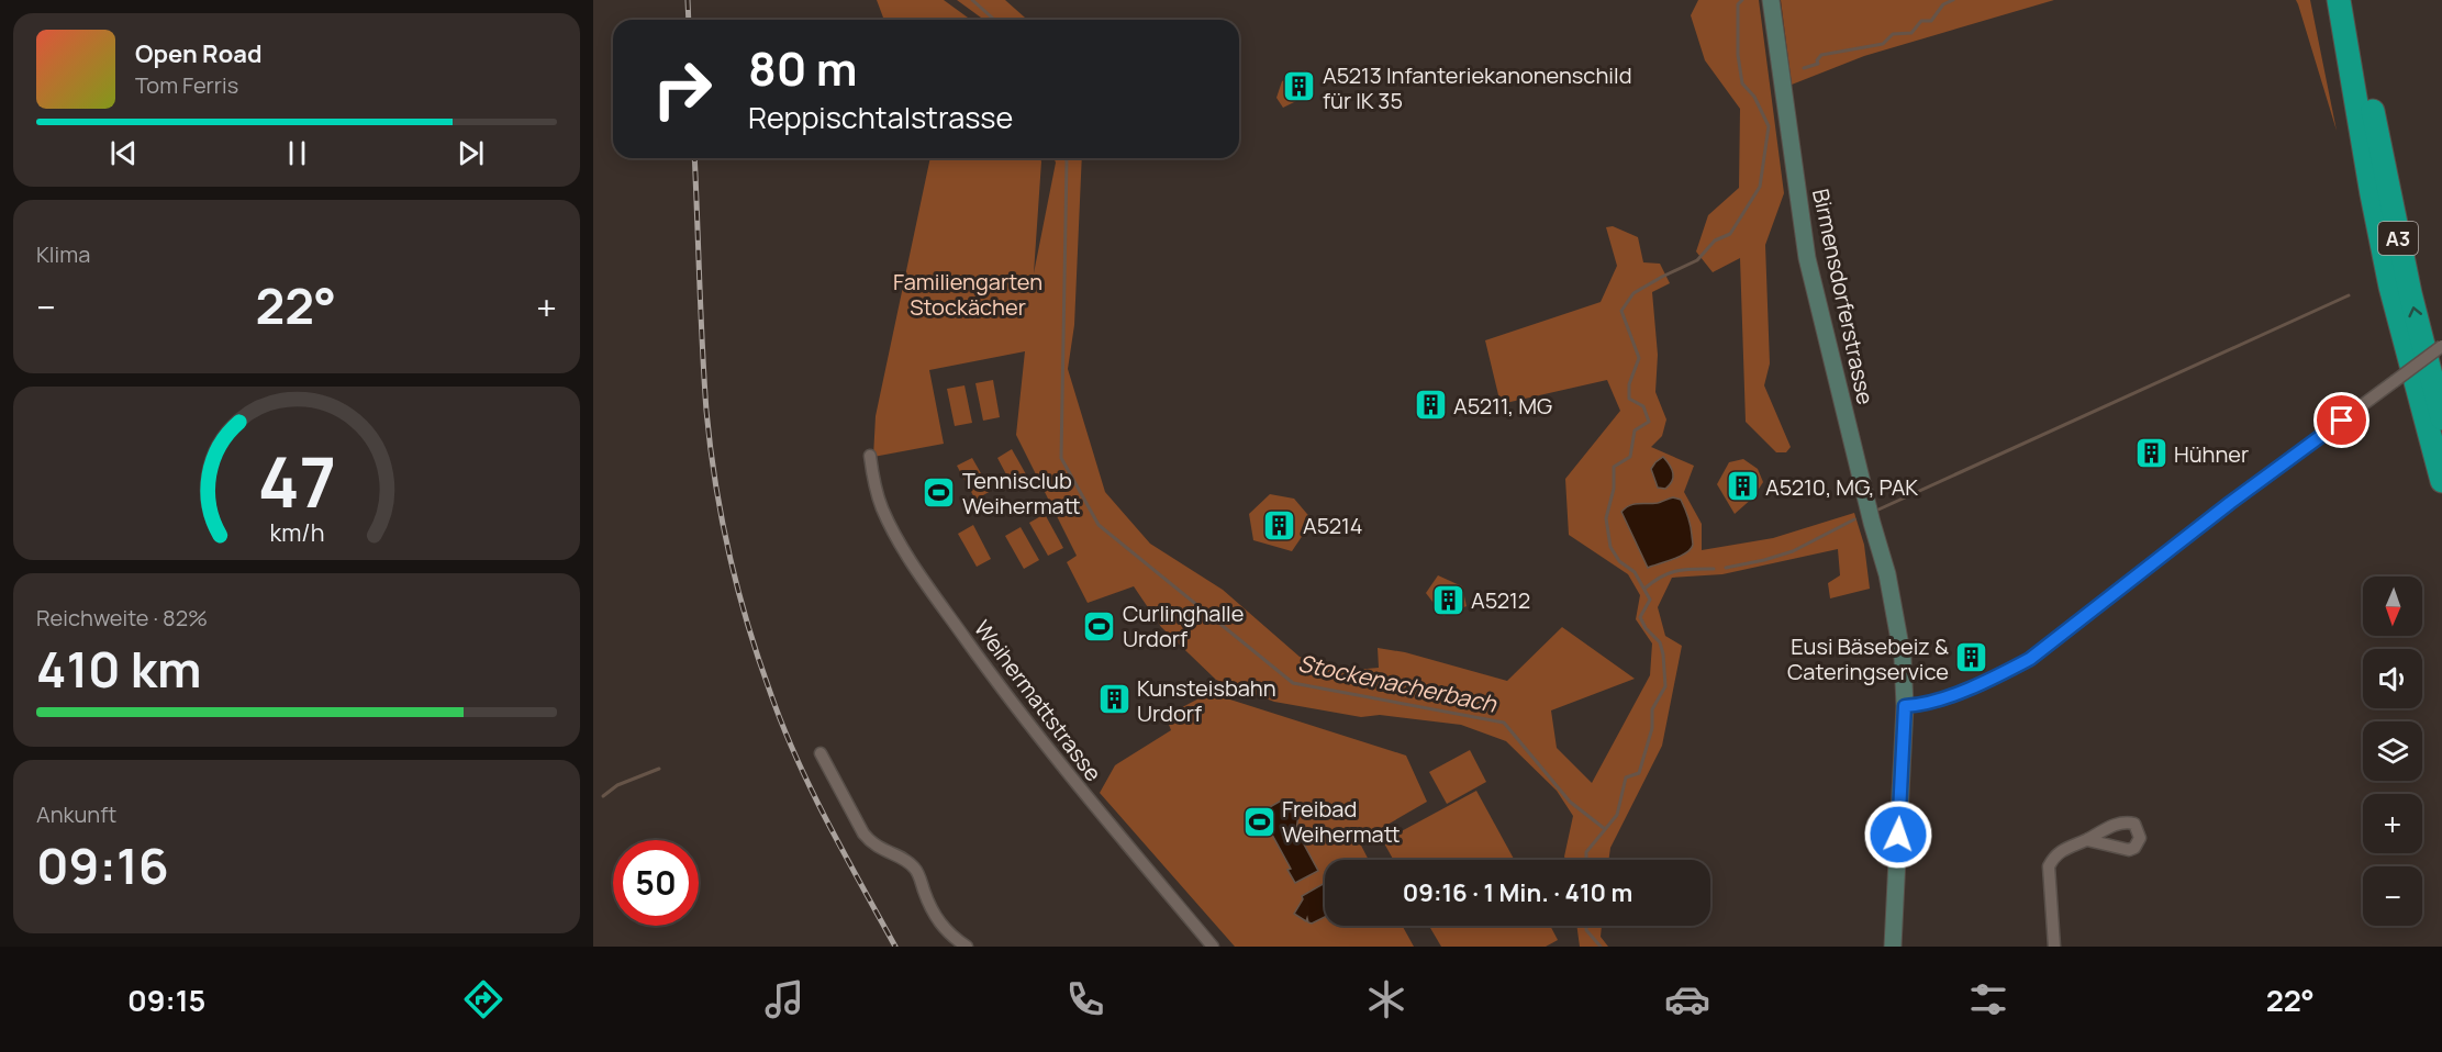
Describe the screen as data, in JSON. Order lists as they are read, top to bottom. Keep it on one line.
{"streets":{"highway":["A3"],"main road":["Birmensdorferstrasse"],"street":["Weihermattstrasse"]},"water":["Stockenacherbach"],"parks":["Familiengarten Stockächer"],"places":{"building":["A5213 Infanteriekanonenschild für IK 35","A5211, MG","Hühner","A5210, MG, PAK","A5214","A5212","Eusi Bäsebeiz & Cateringservice","Kunsteisbahn Urdorf"],"sports":["Tennisclub Weihermatt","Curlinghalle Urdorf","Freibad Weihermatt"]},"north":"bottom","page":{"turn":["80 m","Reppischtalstrasse"],"song":["Open Road","Tom Ferris"],"tile":["Klima",["Reichweite · 82%","410 km"],["Ankunft","09:16"]],"heat":["−","22°","+"],"map_buttons":["+","−"],"limit":"50","trip":"09:16 · 1 Min. · 410 m","tabs":["09:15","22°"],"gauge":["47","km/h"]}}
